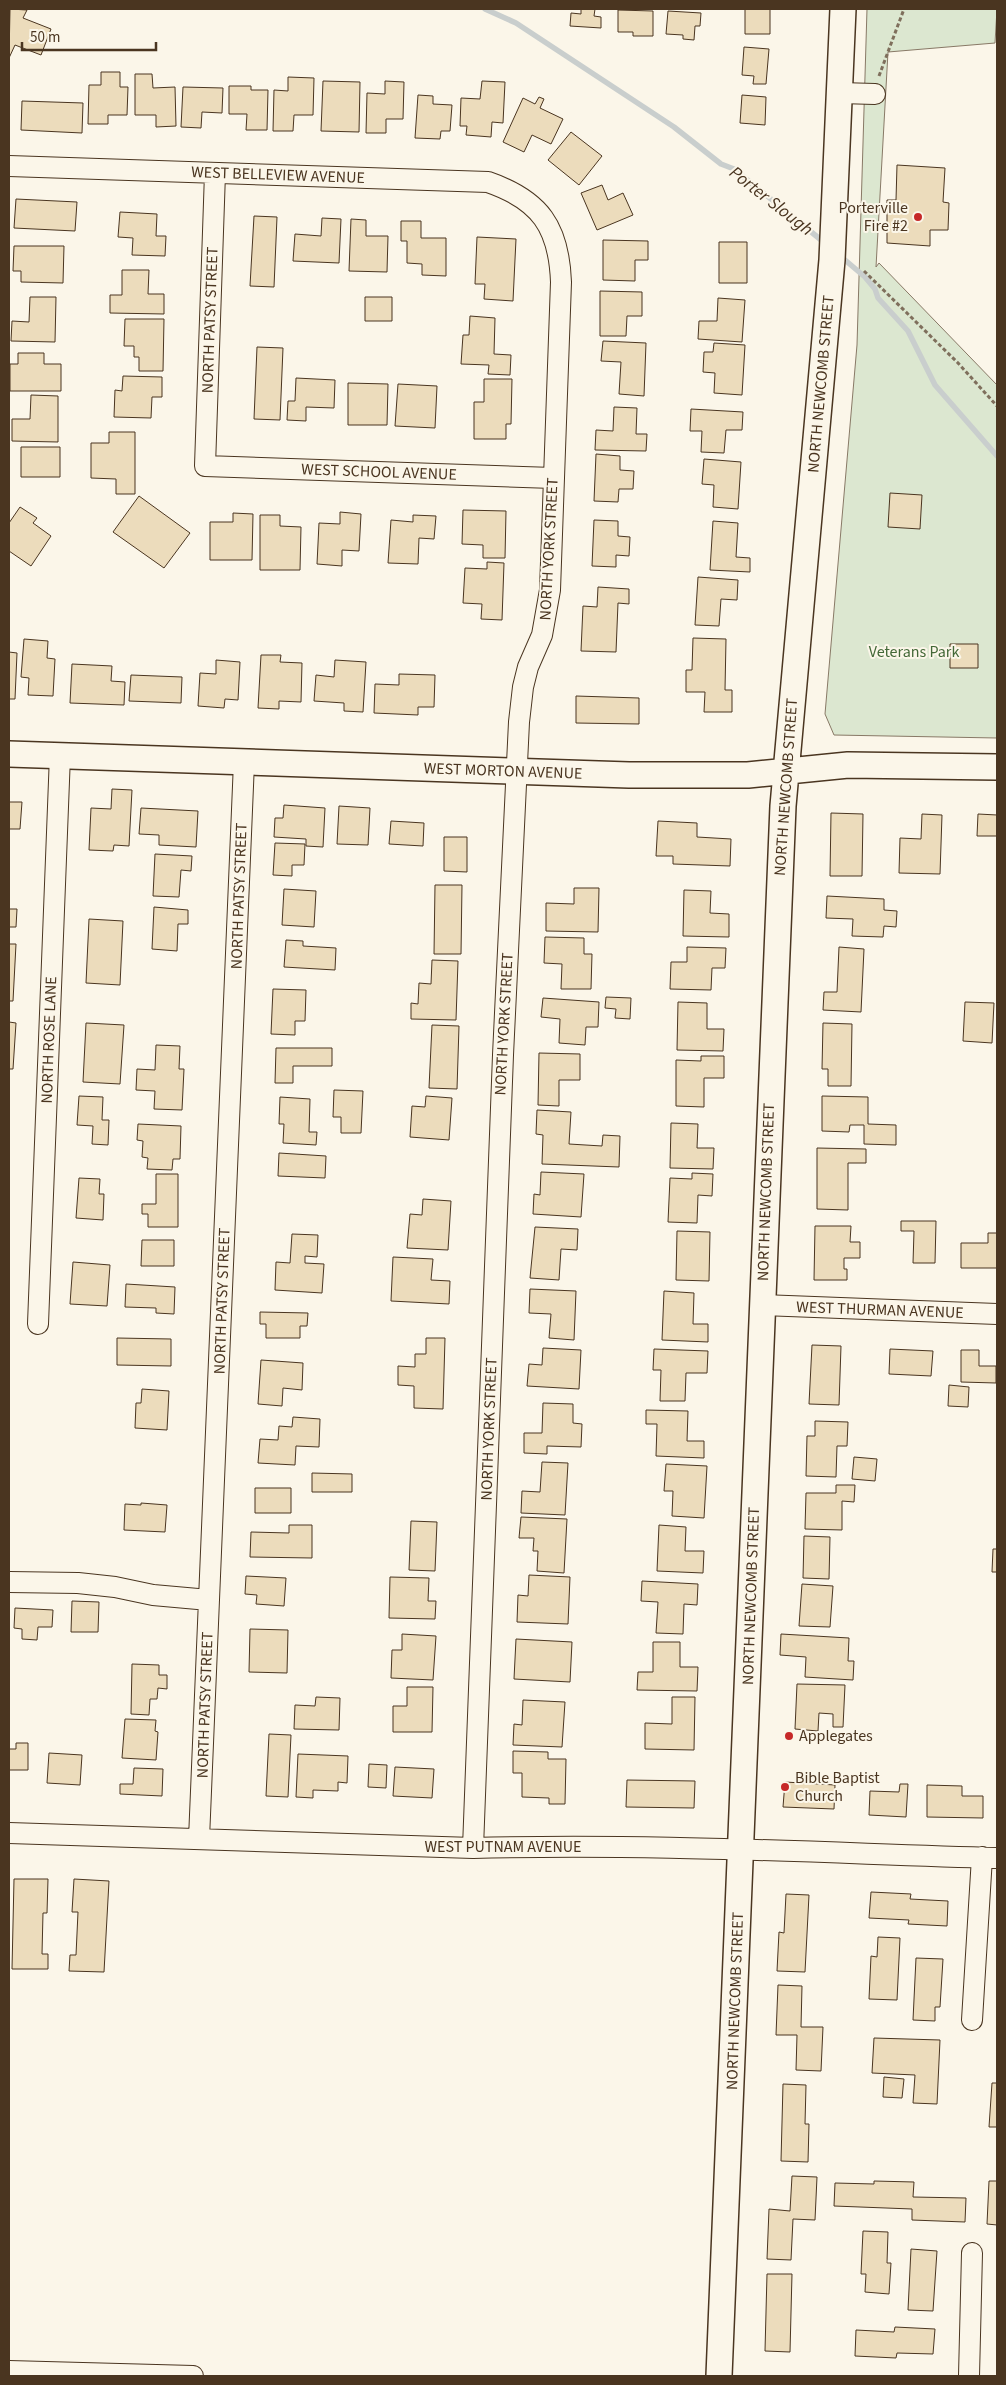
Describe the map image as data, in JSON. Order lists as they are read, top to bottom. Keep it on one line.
{"streets":{"main road":["NORTH NEWCOMB STREET","WEST MORTON AVENUE"],"street":["WEST BELLEVIEW AVENUE","NORTH PATSY STREET","WEST SCHOOL AVENUE","NORTH YORK STREET","NORTH ROSE LANE","WEST THURMAN AVENUE","WEST PUTNAM AVENUE"]},"crossings":[["WEST BELLEVIEW AVENUE","NORTH PATSY STREET"],["WEST BELLEVIEW AVENUE","NORTH YORK STREET"],["NORTH PATSY STREET","WEST SCHOOL AVENUE"],["NORTH PATSY STREET","WEST MORTON AVENUE"],["NORTH PATSY STREET","WEST PUTNAM AVENUE"],["NORTH NEWCOMB STREET","WEST MORTON AVENUE"],["NORTH NEWCOMB STREET","WEST THURMAN AVENUE"],["NORTH NEWCOMB STREET","WEST PUTNAM AVENUE"],["WEST SCHOOL AVENUE","NORTH YORK STREET"],["NORTH YORK STREET","WEST MORTON AVENUE"],["NORTH YORK STREET","WEST PUTNAM AVENUE"],["WEST MORTON AVENUE","NORTH ROSE LANE"]],"water":["Porter Slough"],"parks":["Veterans Park"],"places":["Porterville Fire #2","Applegates","Bible Baptist Church"],"scale_bar":"50 m"}
